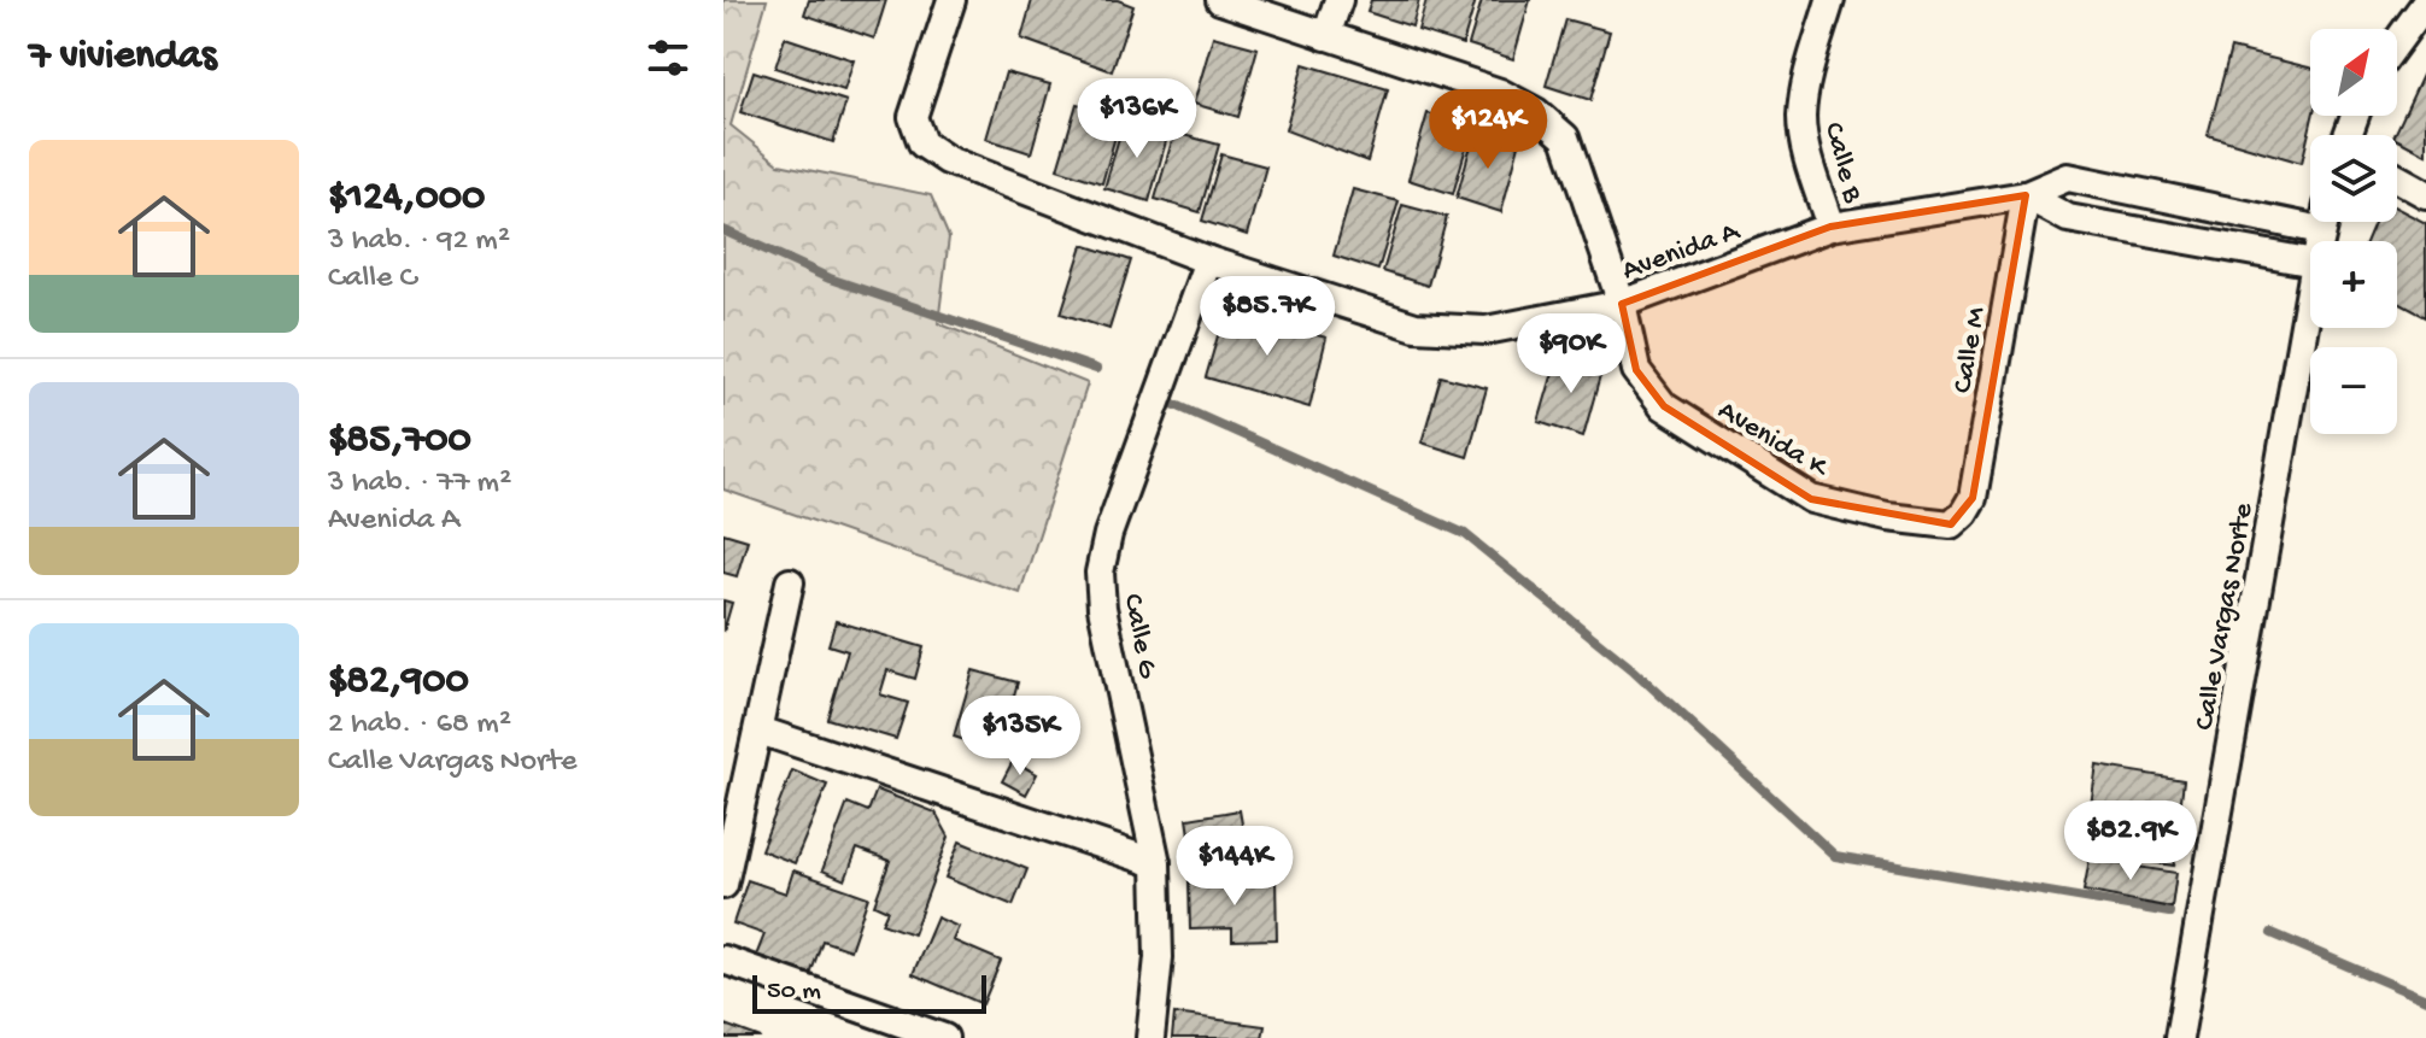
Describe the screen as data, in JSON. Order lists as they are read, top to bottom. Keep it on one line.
{"streets":{"street":["Calle B","Avenida A","Calle M","Avenida K","Calle Vargas Norte","Calle G"]},"crossings":[["Calle B","Avenida A"],["Avenida A","Calle M"],["Avenida A","Avenida K"],["Avenida A","Calle G"],["Calle M","Avenida K"]],"scale_bar":"50 m","north":"top right","page":{"heading":"7 viviendas","map_buttons":["+","−"],"price":["$136K","$124K","$85.7K","$90K","$135K","$82.9K","$144K"],"list":[{"name":"$124,000","note":"3 hab. · 92 m² · Calle C"},{"name":"$85,700","note":"3 hab. · 77 m² · Avenida A"},{"name":"$82,900","note":"2 hab. · 68 m² · Calle Vargas Norte"}],"scale":"50 m"}}
